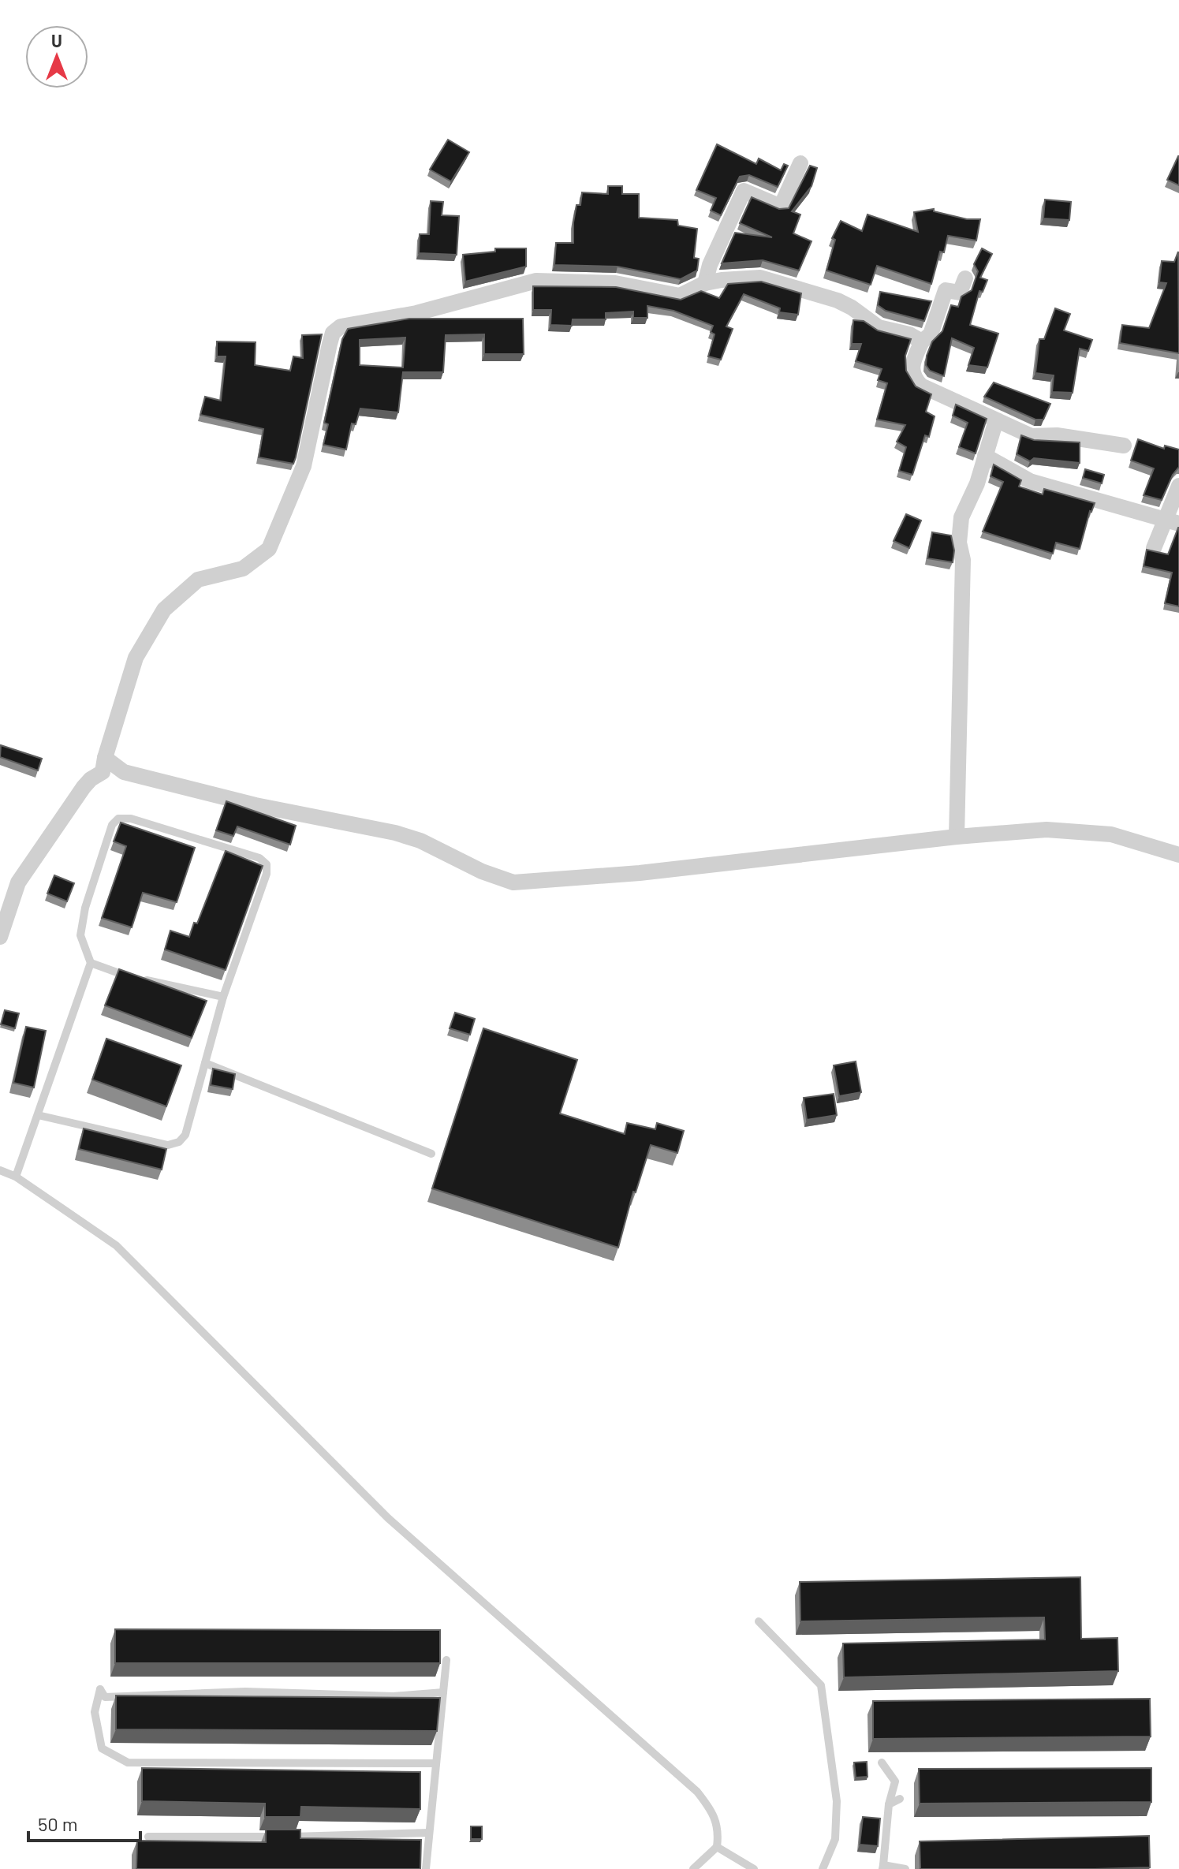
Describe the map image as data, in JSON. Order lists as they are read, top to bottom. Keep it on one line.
{"scale_bar":"50 m","north":"top"}
